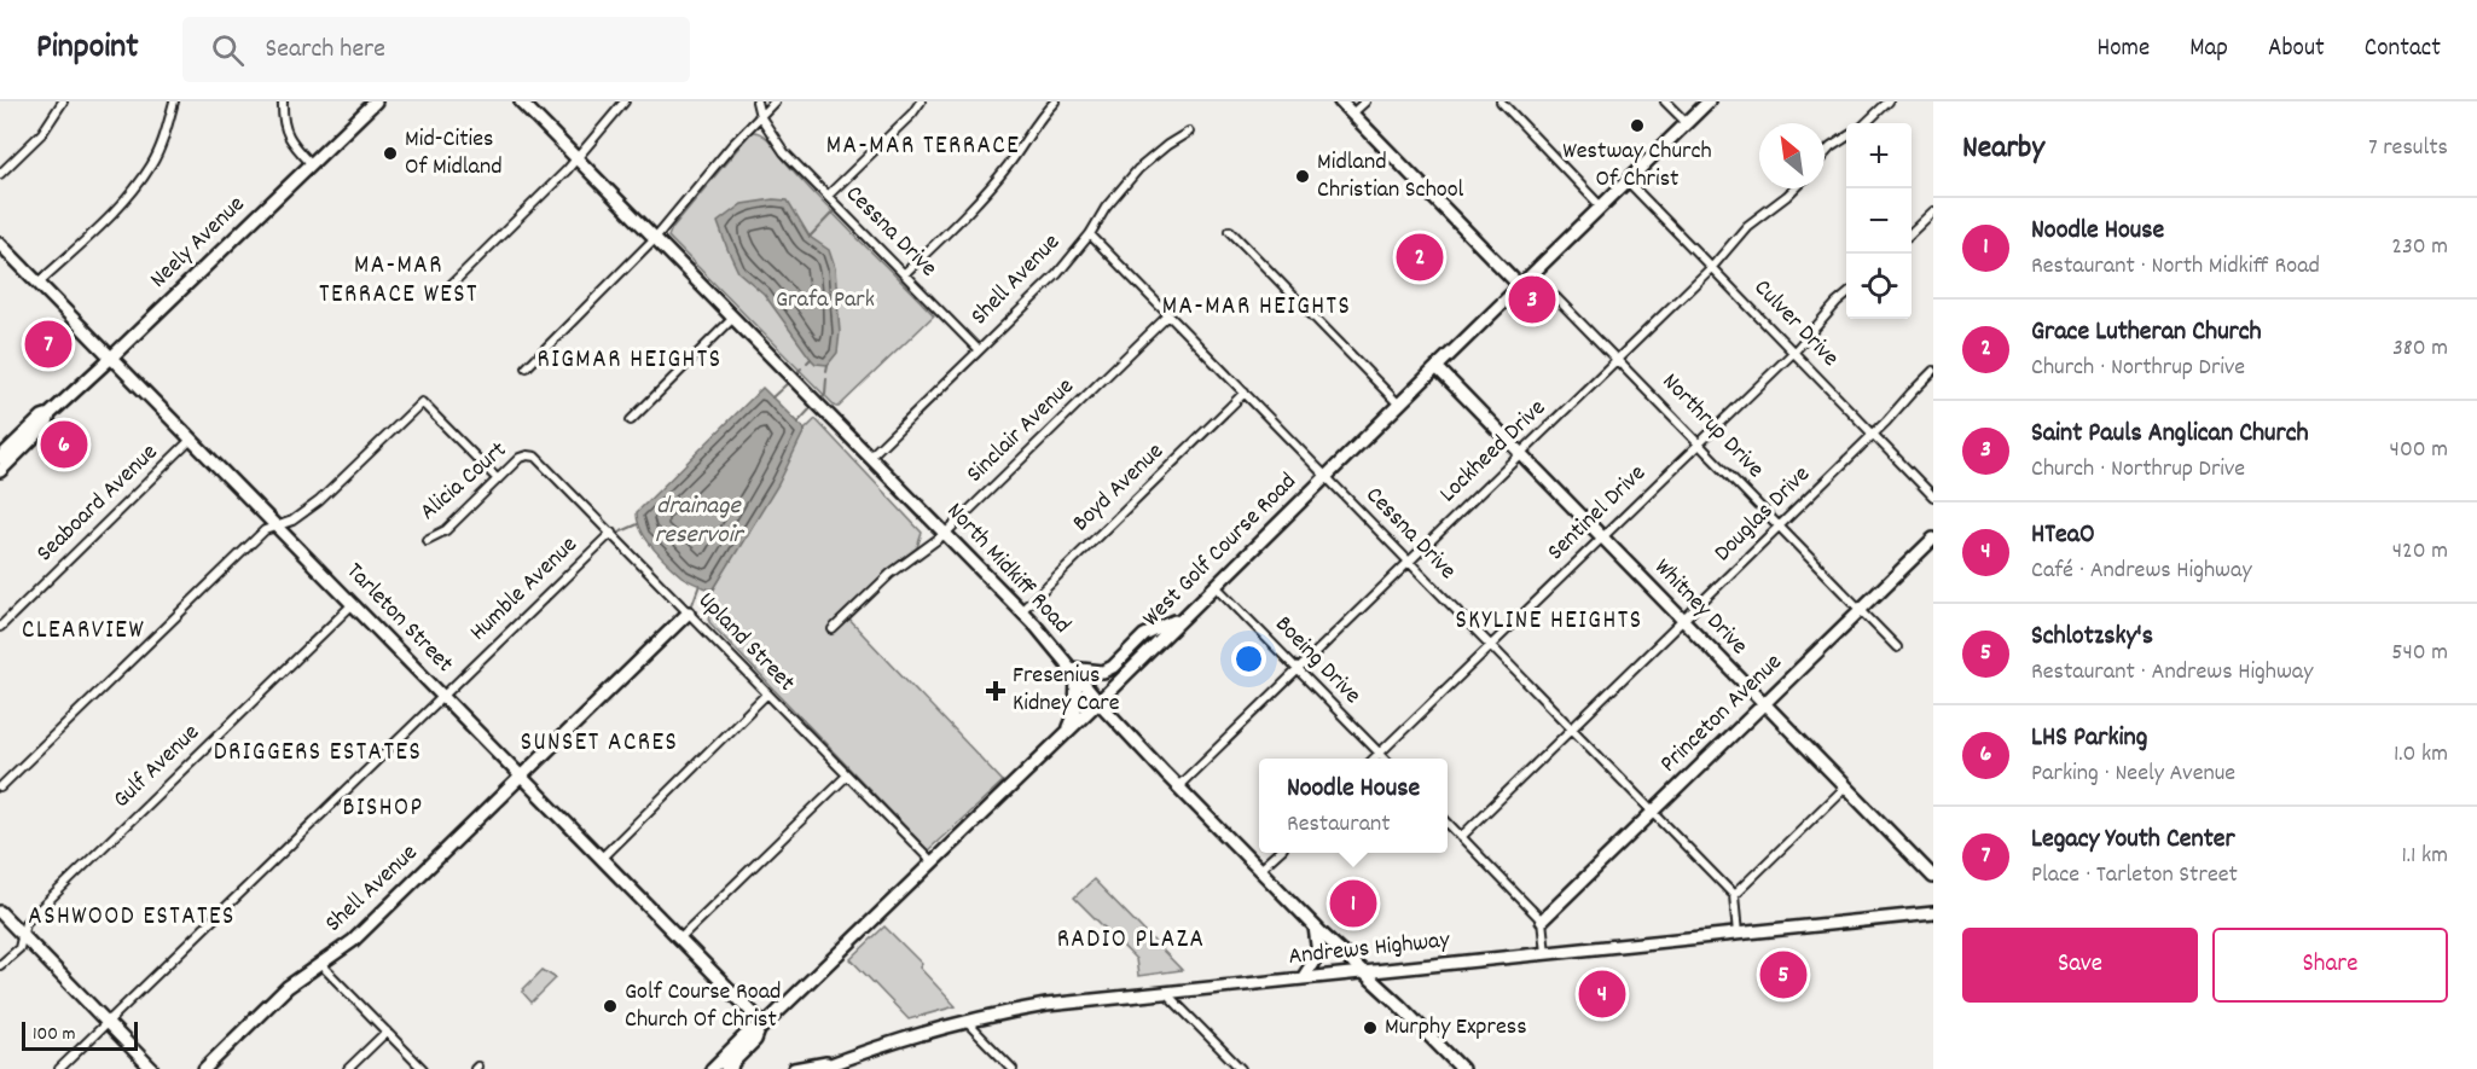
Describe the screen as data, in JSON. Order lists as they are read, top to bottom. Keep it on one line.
{"streets":{"main road":["Neely Avenue","Shell Avenue","West Golf Course Road","North Midkiff Road","Whitney Drive","Tarleton Street","Princeton Avenue","Andrews Highway"],"street":["Cessna Drive","Culver Drive","Northrup Drive","Sinclair Avenue","Lockheed Drive","Alicia Court","Boyd Avenue","Seaboard Avenue","Sentinel Drive","Douglas Drive","Humble Avenue","Upland Street","Boeing Drive","Gulf Avenue"]},"crossings":[["Cessna Drive","Shell Avenue"],["Cessna Drive","Sinclair Avenue"],["Cessna Drive","Lockheed Drive"],["Cessna Drive","Boyd Avenue"],["Cessna Drive","Sentinel Drive"],["Cessna Drive","Douglas Drive"],["Cessna Drive","West Golf Course Road"],["Cessna Drive","Princeton Avenue"],["Neely Avenue","Tarleton Street"],["Shell Avenue","North Midkiff Road"],["Shell Avenue","Tarleton Street"],["Shell Avenue","Upland Street"],["Culver Drive","Lockheed Drive"],["Culver Drive","Sentinel Drive"],["Culver Drive","Douglas Drive"],["Culver Drive","West Golf Course Road"],["Northrup Drive","Lockheed Drive"],["Northrup Drive","Sentinel Drive"],["Northrup Drive","Douglas Drive"],["Northrup Drive","West Golf Course Road"],["Northrup Drive","Princeton Avenue"],["Sinclair Avenue","North Midkiff Road"],["Lockheed Drive","North Midkiff Road"],["Lockheed Drive","Whitney Drive"],["Lockheed Drive","Boeing Drive"],["Alicia Court","Upland Street"],["Boyd Avenue","North Midkiff Road"],["Seaboard Avenue","Tarleton Street"],["Sentinel Drive","Whitney Drive"],["Sentinel Drive","Boeing Drive"],["Douglas Drive","Whitney Drive"],["West Golf Course Road","North Midkiff Road"],["West Golf Course Road","Whitney Drive"],["West Golf Course Road","Tarleton Street"],["West Golf Course Road","Upland Street"],["West Golf Course Road","Boeing Drive"],["North Midkiff Road","Andrews Highway"],["Humble Avenue","Tarleton Street"],["Humble Avenue","Upland Street"],["Whitney Drive","Princeton Avenue"],["Tarleton Street","Gulf Avenue"]],"districts":["MA-MAR TERRACE","MA-MAR TERRACE WEST","MA-MAR HEIGHTS","RIGMAR HEIGHTS","SKYLINE HEIGHTS","CLEARVIEW","SUNSET ACRES","DRIGGERS ESTATES","BISHOP","ASHWOOD ESTATES","RADIO PLAZA"],"water":["drainage reservoir"],"parks":["Grafa Park"],"places":{"other":["Westway Church Of Christ","Mid-Cities Of Midland","Midland Christian School","Golf Course Road Church Of Christ","Murphy Express"],"health":["Fresenius Kidney Care"]},"scale_bar":"100 m","north":"top left","page":{"header":"Pinpoint","search":"Search here","nav":["Home","Map","About","Contact"],"heading":["Nearby","7 results"],"map_buttons":["+","−"],"list":[{"mark":"1","name":"Noodle House","note":"Restaurant · North Midkiff Road","value":"230 m"},{"mark":"2","name":"Grace Lutheran Church","note":"Church · Northrup Drive","value":"380 m"},{"mark":"3","name":"Saint Pauls Anglican Church","note":"Church · Northrup Drive","value":"400 m"},{"mark":"4","name":"HTeaO","note":"Café · Andrews Highway","value":"420 m"},{"mark":"5","name":"Schlotzsky's","note":"Restaurant · Andrews Highway","value":"540 m"},{"mark":"6","name":"LHS Parking","note":"Parking · Neely Avenue","value":"1.0 km"},{"mark":"7","name":"Legacy Youth Center","note":"Place · Tarleton Street","value":"1.1 km"}],"pins":["2","3","7","6","1","5","4"],"popup":["Noodle House","Restaurant"],"buttons":["Save","Share"],"scale":"100 m"}}
